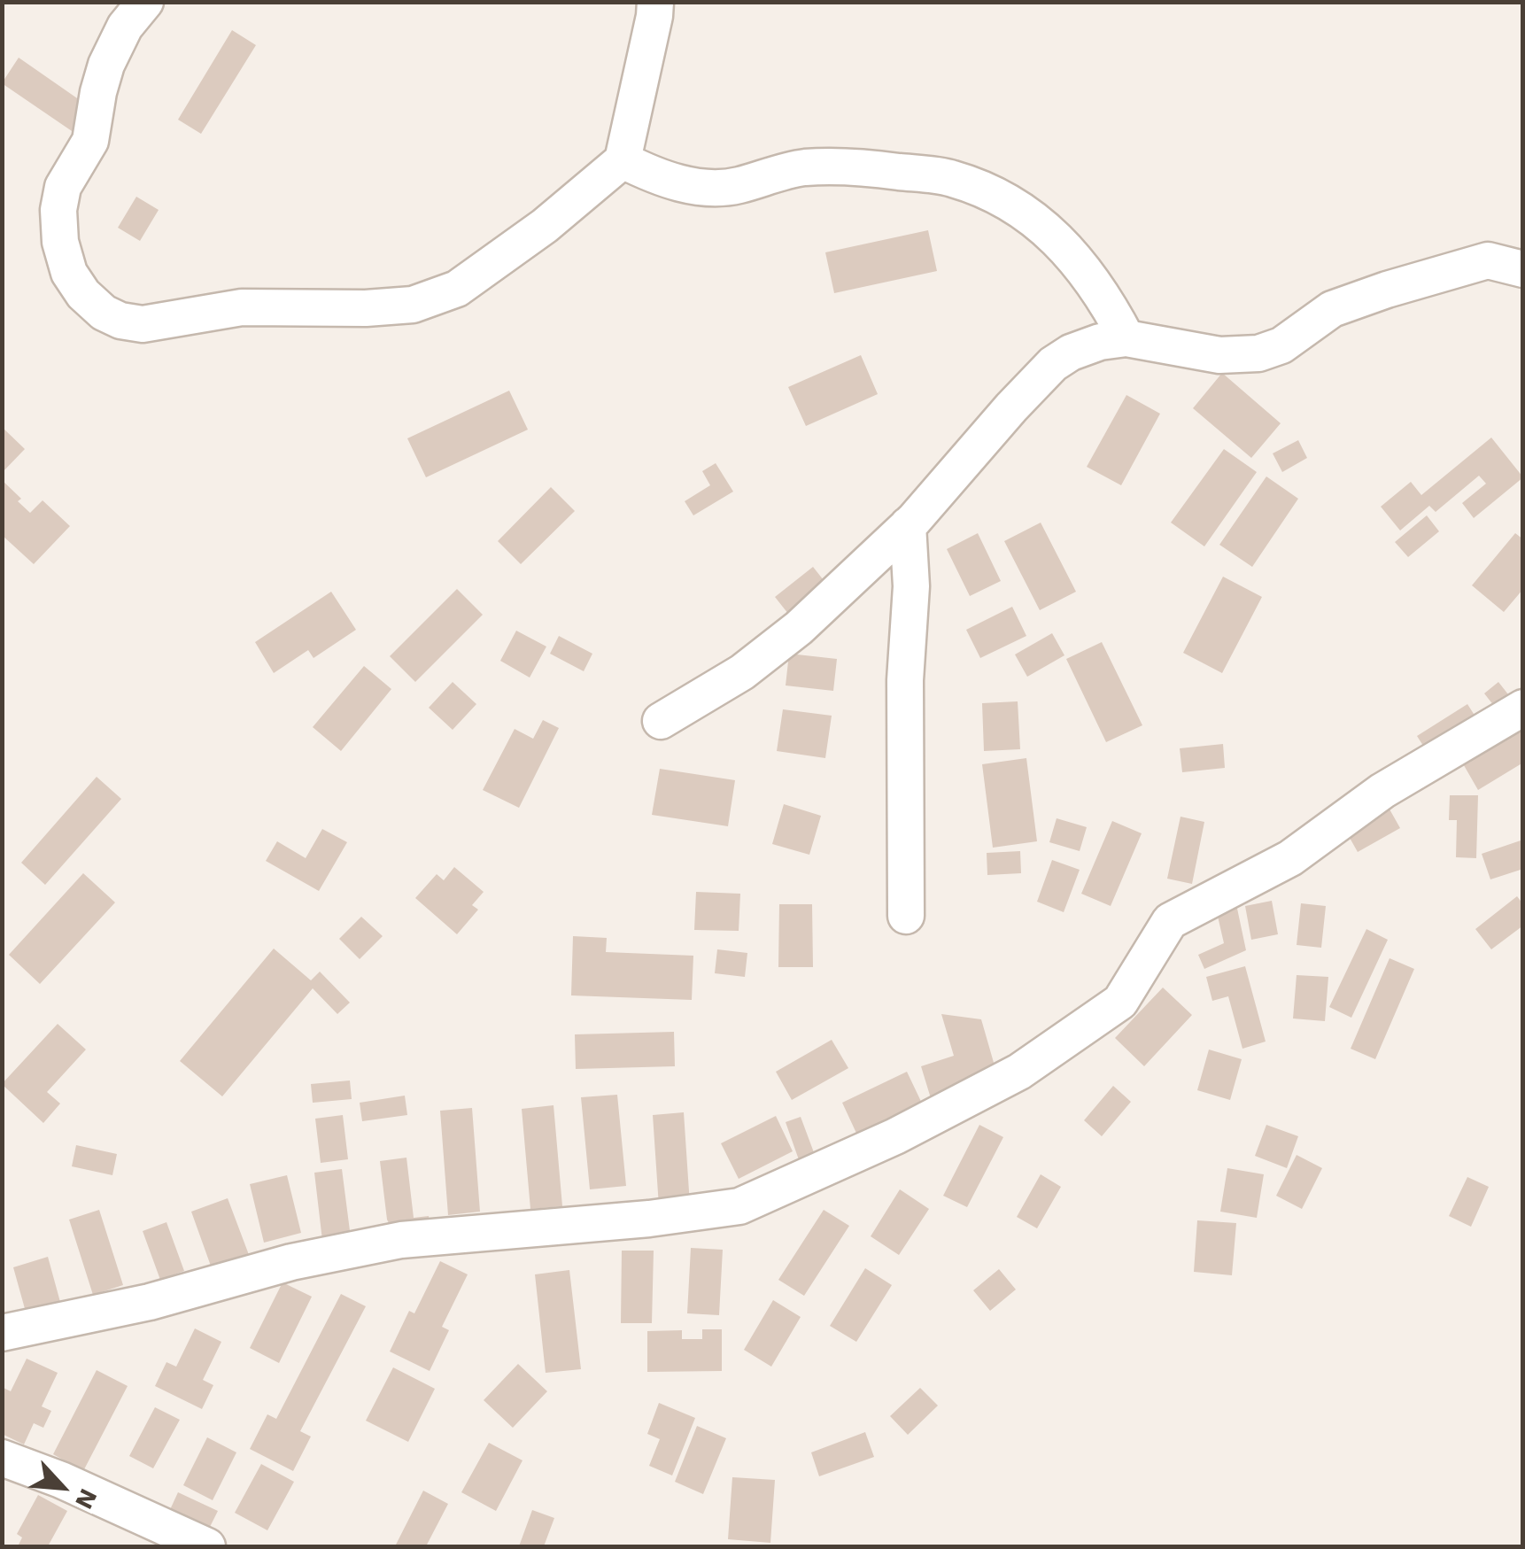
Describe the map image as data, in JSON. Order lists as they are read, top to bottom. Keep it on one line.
{"north":"bottom right"}
